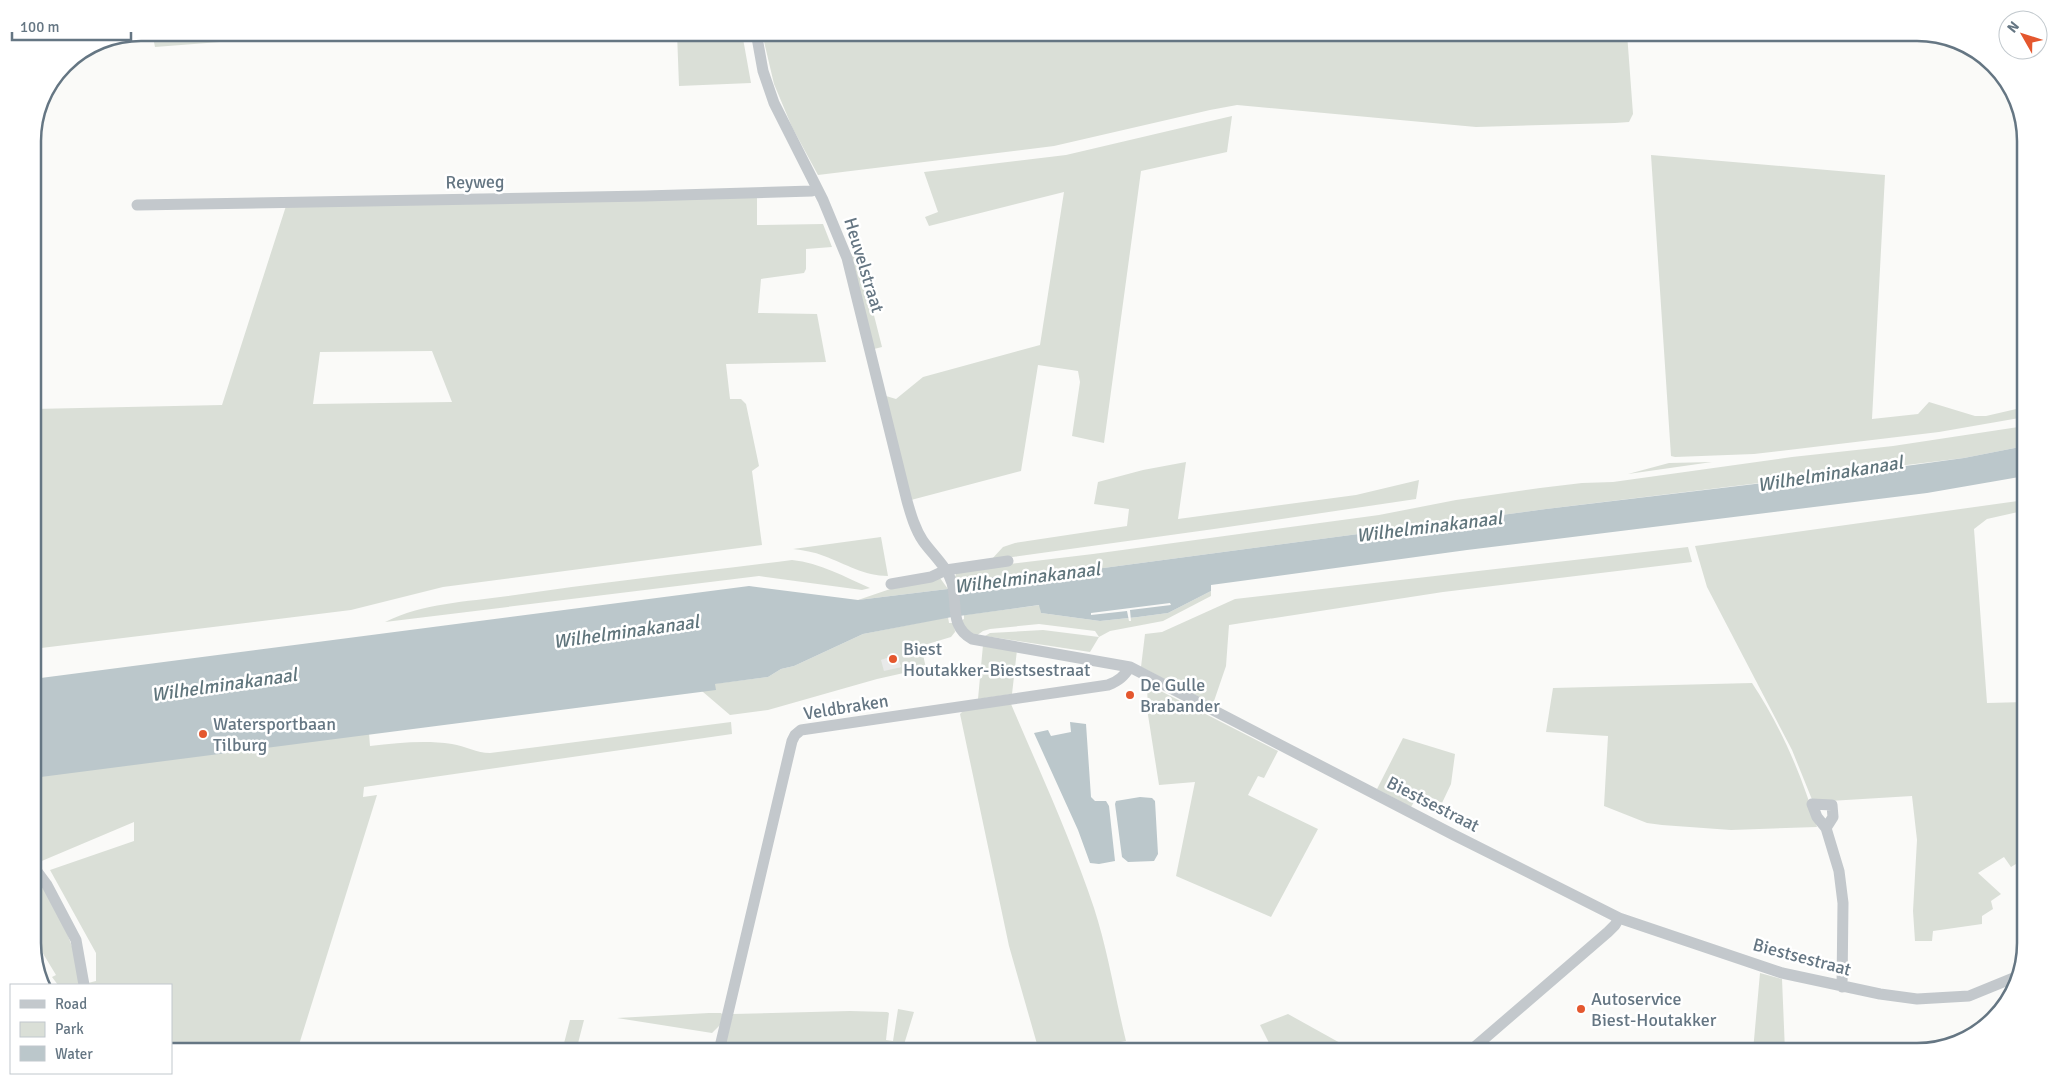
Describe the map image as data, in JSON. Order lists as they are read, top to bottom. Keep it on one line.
{"streets":{"street":["Reyweg","Heuvelstraat","Veldbraken","Biestsestraat"]},"crossings":[["Heuvelstraat","Biestsestraat"],["Veldbraken","Biestsestraat"]],"water":["Wilhelminakanaal"],"places":["Biest Houtakker-Biestsestraat","De Gulle Brabander","Watersportbaan Tilburg","Autoservice Biest-Houtakker"],"legend":["Road","Park","Water"],"scale_bar":"100 m","north":"top left"}
